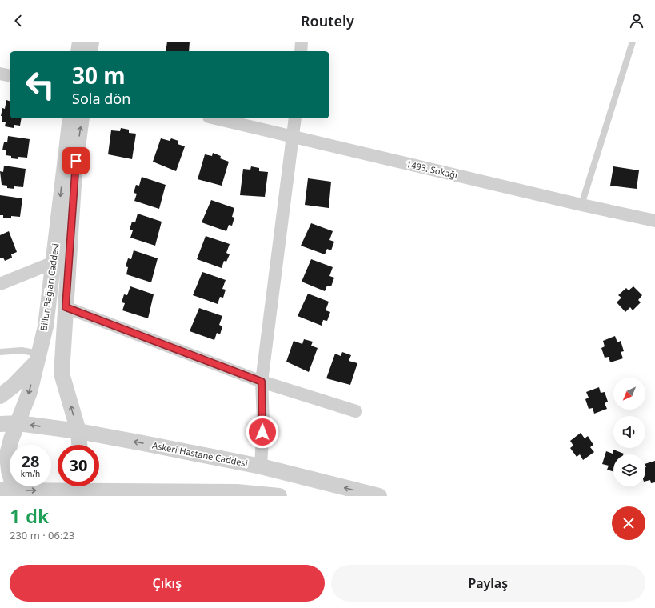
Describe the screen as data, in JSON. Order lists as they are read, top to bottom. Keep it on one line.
{"streets":{"street":["1493. Sokağı","Billur Bağları Caddesi","Askeri Hastane Caddesi"]},"crossings":[["Billur Bağları Caddesi","Askeri Hastane Caddesi"]],"north":"bottom left","page":{"header":"Routely","turn":["30 m","Sola dön"],"speed":"28 km/h","limit":"30","heading":["1 dk","230 m · 06:23"],"buttons":["Çıkış","Paylaş"]}}
